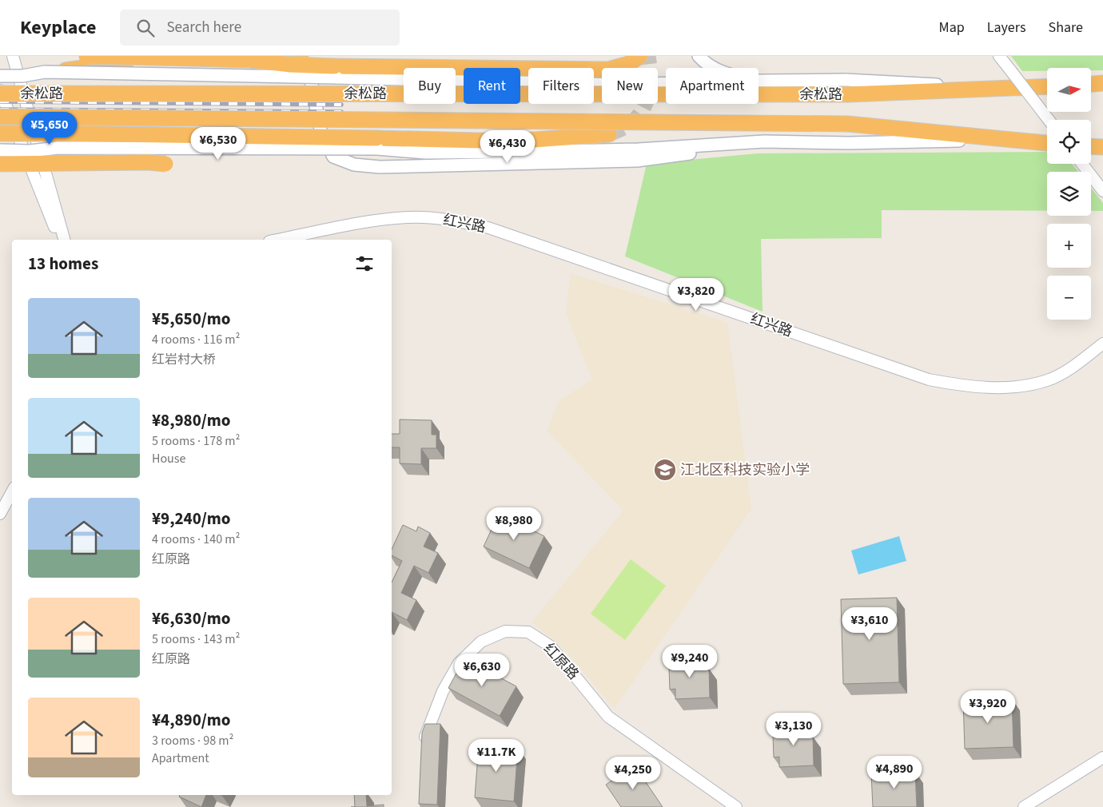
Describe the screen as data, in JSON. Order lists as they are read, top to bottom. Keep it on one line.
{"streets":{"highway":["余松路"],"street":["红兴路","红原路"]},"places":{"school or university":["江北区科技实验小学"]},"north":"right","page":{"header":"Keyplace","search":"Search here","nav":["Map","Layers","Share"],"map_buttons":["+","−"],"chip":["Buy","Rent","Filters","New","Apartment"],"price":["¥5,650","¥6,530","¥6,430","¥3,820","¥8,980","¥3,610","¥9,240","¥6,630","¥3,920","¥3,130","¥11.7K","¥4,890","¥4,250"],"heading":"13 homes","list":[{"name":"¥5,650/mo","note":"4 rooms · 116 m² · 红岩村大桥"},{"name":"¥8,980/mo","note":"5 rooms · 178 m² · House"},{"name":"¥9,240/mo","note":"4 rooms · 140 m² · 红原路"},{"name":"¥6,630/mo","note":"5 rooms · 143 m² · 红原路"},{"name":"¥4,890/mo","note":"3 rooms · 98 m² · Apartment"}]}}
